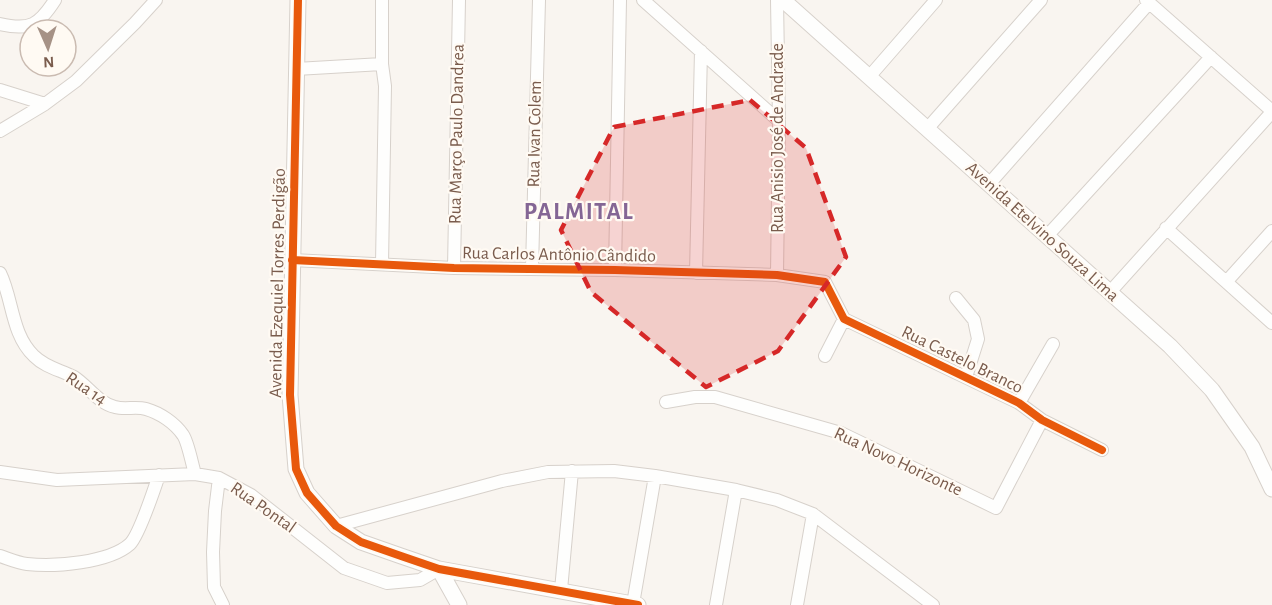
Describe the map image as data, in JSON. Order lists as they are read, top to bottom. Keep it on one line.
{"streets":{"street":["Rua Março Paulo Dandrea","Rua Ivan Colem","Rua Anisio José de Andrade","Avenida Etelvino Souza Lima","Rua Carlos Antônio Cândido","Avenida Ezequiel Torres Perdigão","Rua Castelo Branco","Rua 14","Rua Novo Horizonte","Rua Pontal"]},"crossings":[["Rua Março Paulo Dandrea","Rua Carlos Antônio Cândido"],["Rua Ivan Colem","Rua Carlos Antônio Cândido"],["Rua Anisio José de Andrade","Rua Carlos Antônio Cândido"],["Rua Carlos Antônio Cândido","Avenida Ezequiel Torres Perdigão"],["Rua Carlos Antônio Cândido","Rua Castelo Branco"],["Avenida Ezequiel Torres Perdigão","Rua Pontal"],["Rua Castelo Branco","Rua Novo Horizonte"],["Rua 14","Rua Pontal"]],"districts":["PALMITAL"],"north":"bottom"}
